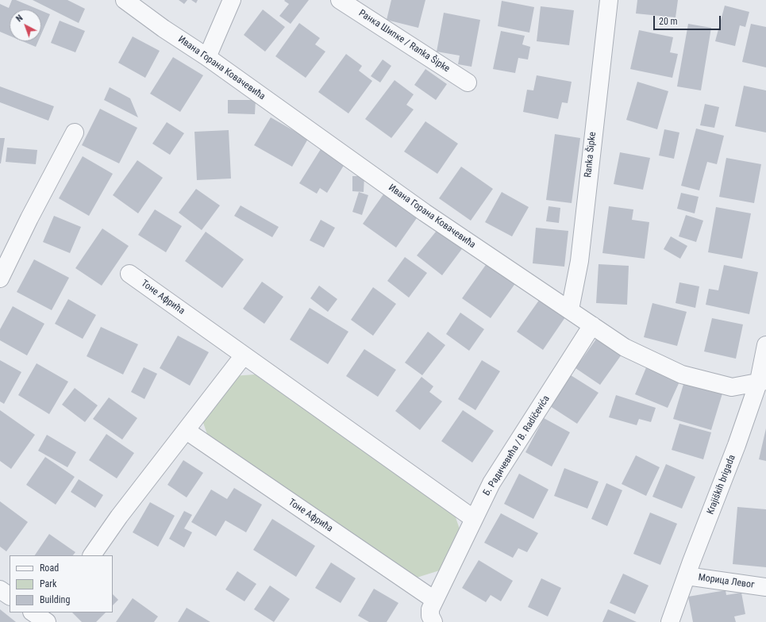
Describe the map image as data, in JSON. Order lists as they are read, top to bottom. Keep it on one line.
{"streets":{"street":["Ранка Шипке / Ranka Šipke","Ивана Горана Ковачевића","Ranka Šipke","Тоне Афрића","Б. Радичевића / B. Radičevića","Krajiških brigada","Морица Левог"]},"crossings":[["Ивана Горана Ковачевића","Ranka Šipke"],["Ивана Горана Ковачевића","Б. Радичевића / B. Radičevića"],["Ивана Горана Ковачевића","Krajiških brigada"],["Тоне Афрића","Б. Радичевића / B. Radičevića"],["Krajiških brigada","Морица Левог"]],"legend":["Road","Park","Building"],"scale_bar":"20 m","north":"top left"}
